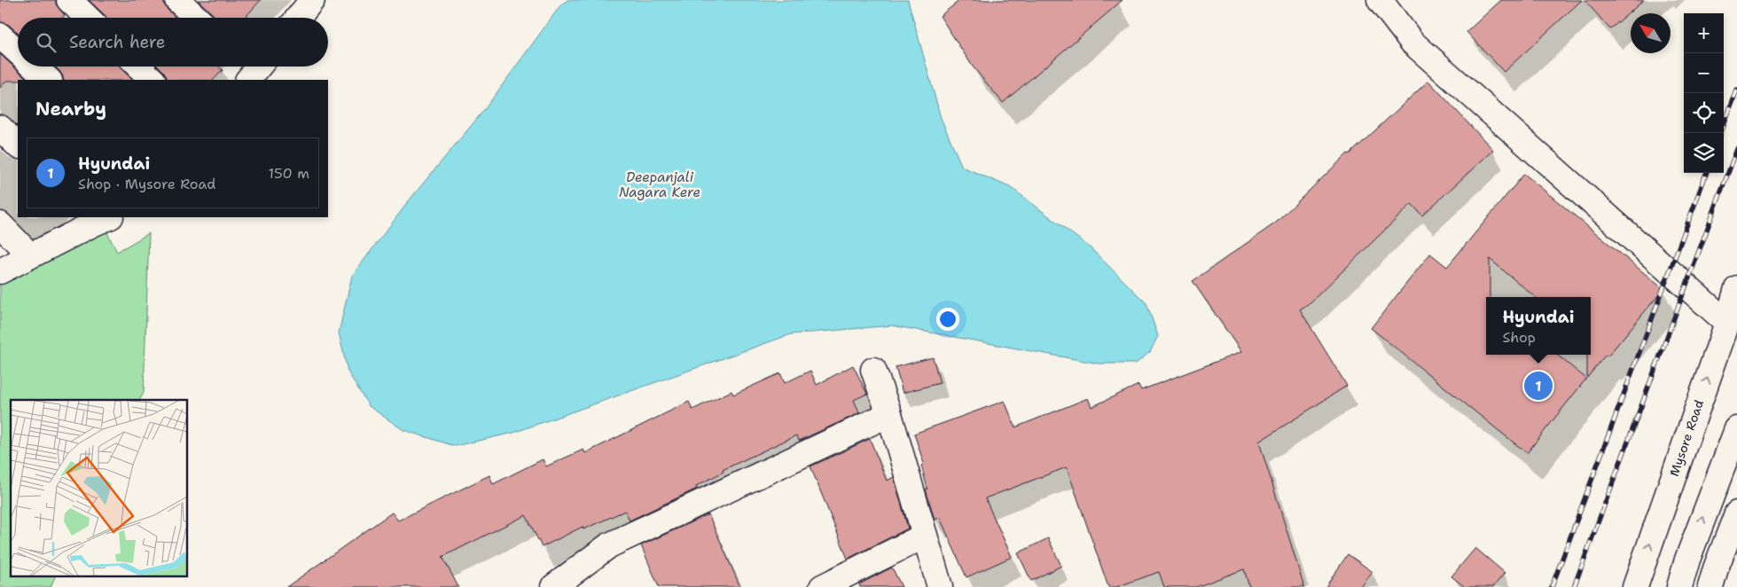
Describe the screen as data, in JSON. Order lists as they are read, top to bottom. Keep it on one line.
{"streets":{"main road":["Mysore Road"]},"water":["Deepanjali Nagara Kere"],"north":"top left","page":{"map_buttons":["+","−"],"search":"Search here","heading":"Nearby","list":[{"mark":"1","name":"Hyundai","note":"Shop · Mysore Road","value":"150 m"}],"popup":["Hyundai","Shop"],"pins":"1"}}
